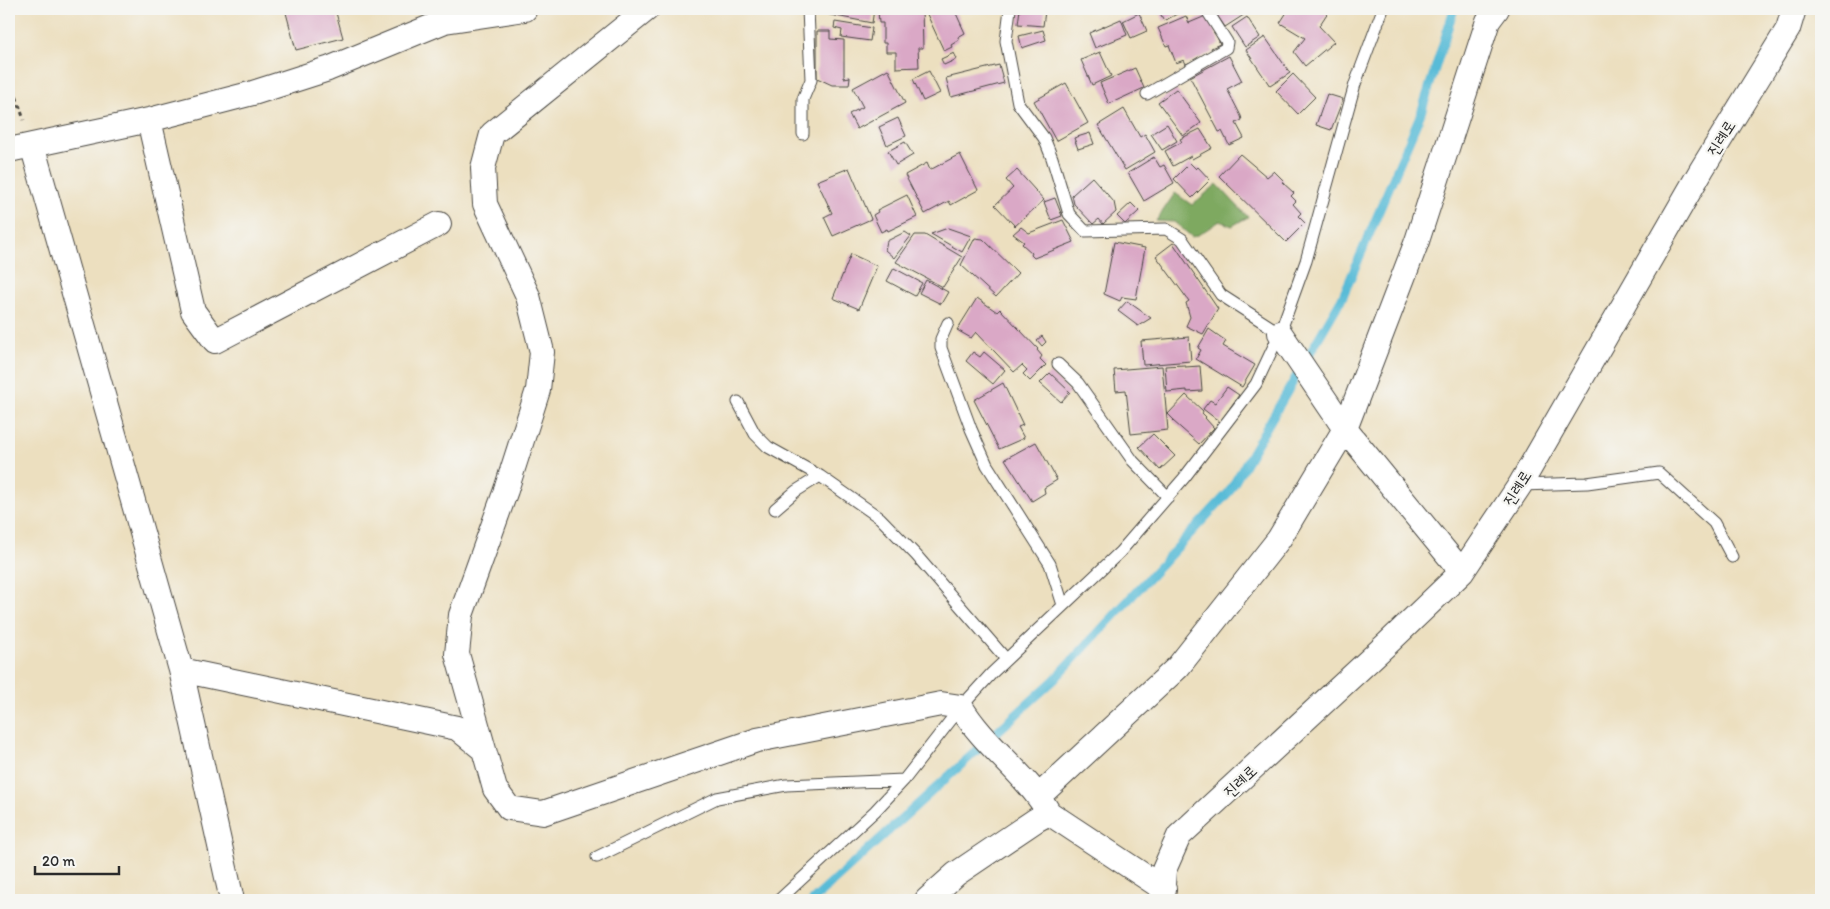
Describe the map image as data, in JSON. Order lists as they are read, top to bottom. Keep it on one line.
{"streets":{"street":["진례로"]},"scale_bar":"20 m"}
